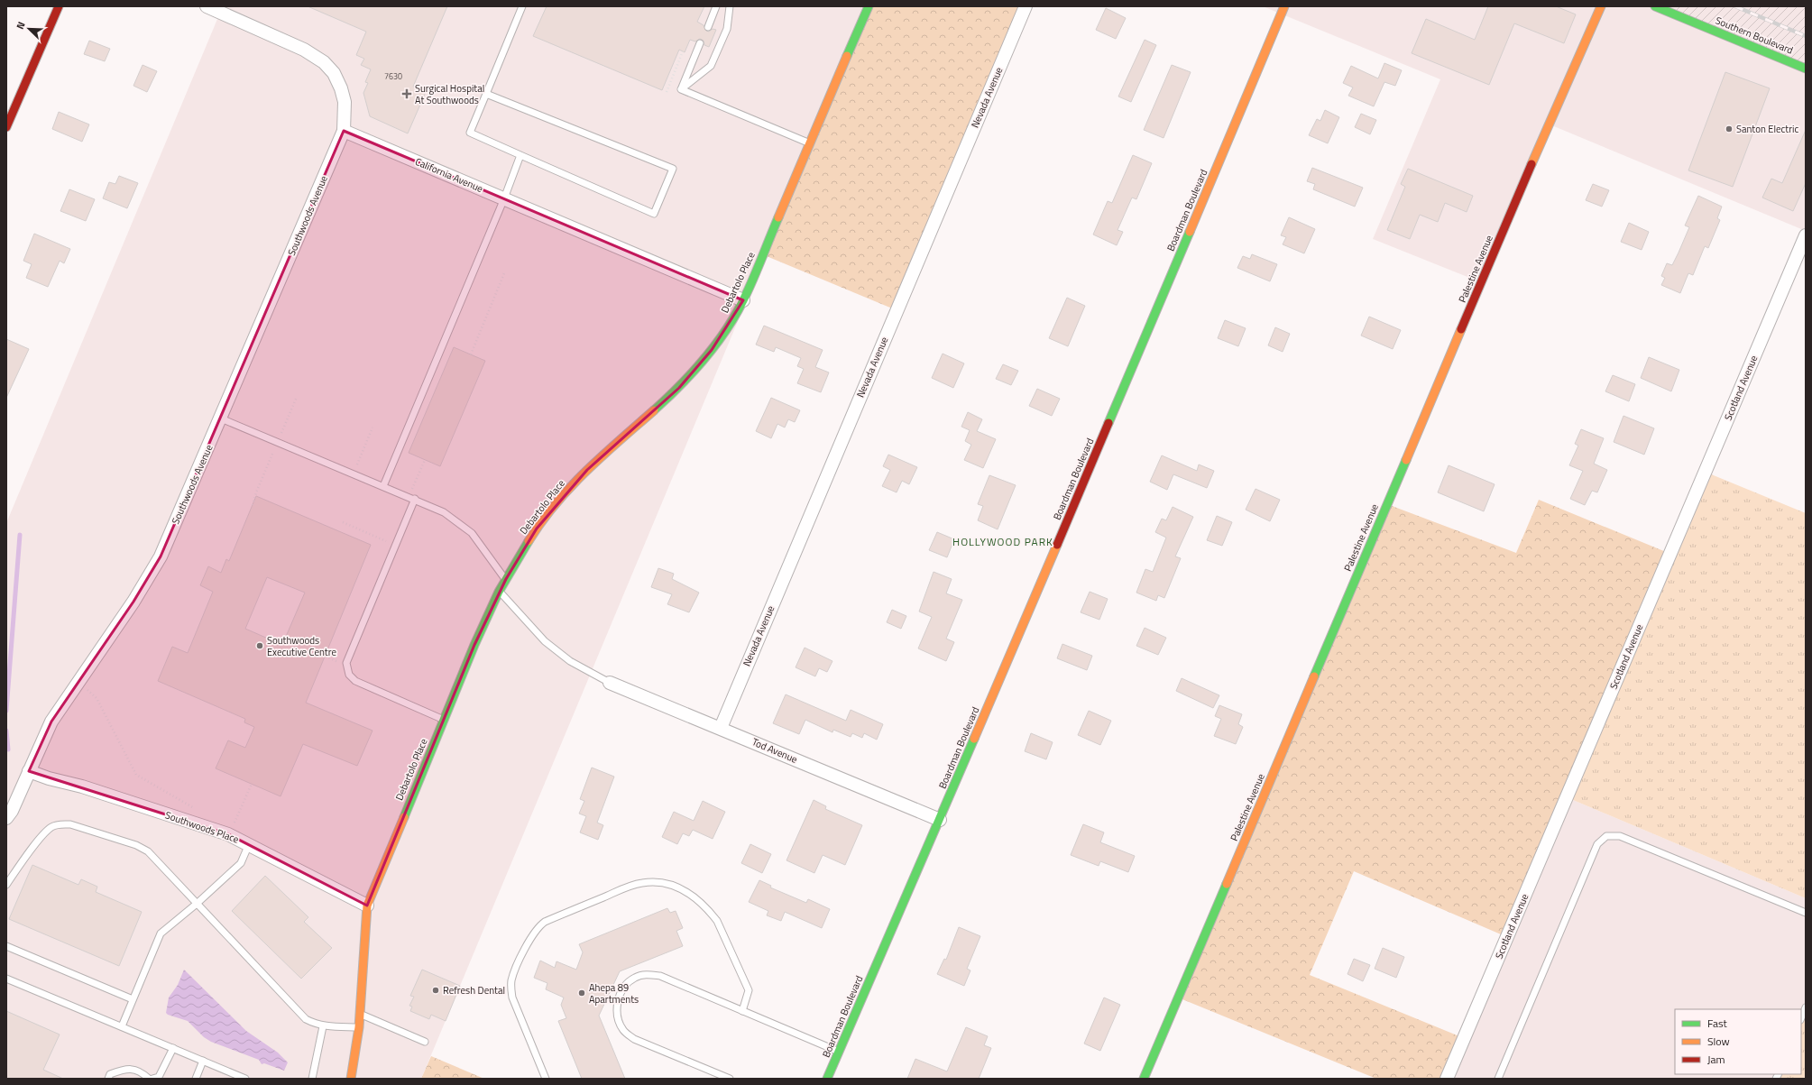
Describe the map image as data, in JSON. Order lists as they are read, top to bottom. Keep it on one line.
{"streets":{"street":["Southern Boulevard","Nevada Avenue","California Avenue","Boardman Boulevard","Southwoods Avenue","Palestine Avenue","Debartolo Place","Scotland Avenue","Tod Avenue","Southwoods Place"]},"crossings":[["Nevada Avenue","Tod Avenue"],["California Avenue","Southwoods Avenue"],["California Avenue","Debartolo Place"],["Boardman Boulevard","Tod Avenue"],["Southwoods Avenue","Southwoods Place"],["Debartolo Place","Southwoods Place"]],"districts":["HOLLYWOOD PARK"],"places":{"health":["Surgical Hospital At Southwoods"],"other":["Santon Electric","Southwoods Executive Centre","Refresh Dental","Ahepa 89 Apartments"]},"house_numbers":["7630"],"legend":["Fast","Slow","Jam"],"north":"top left"}
